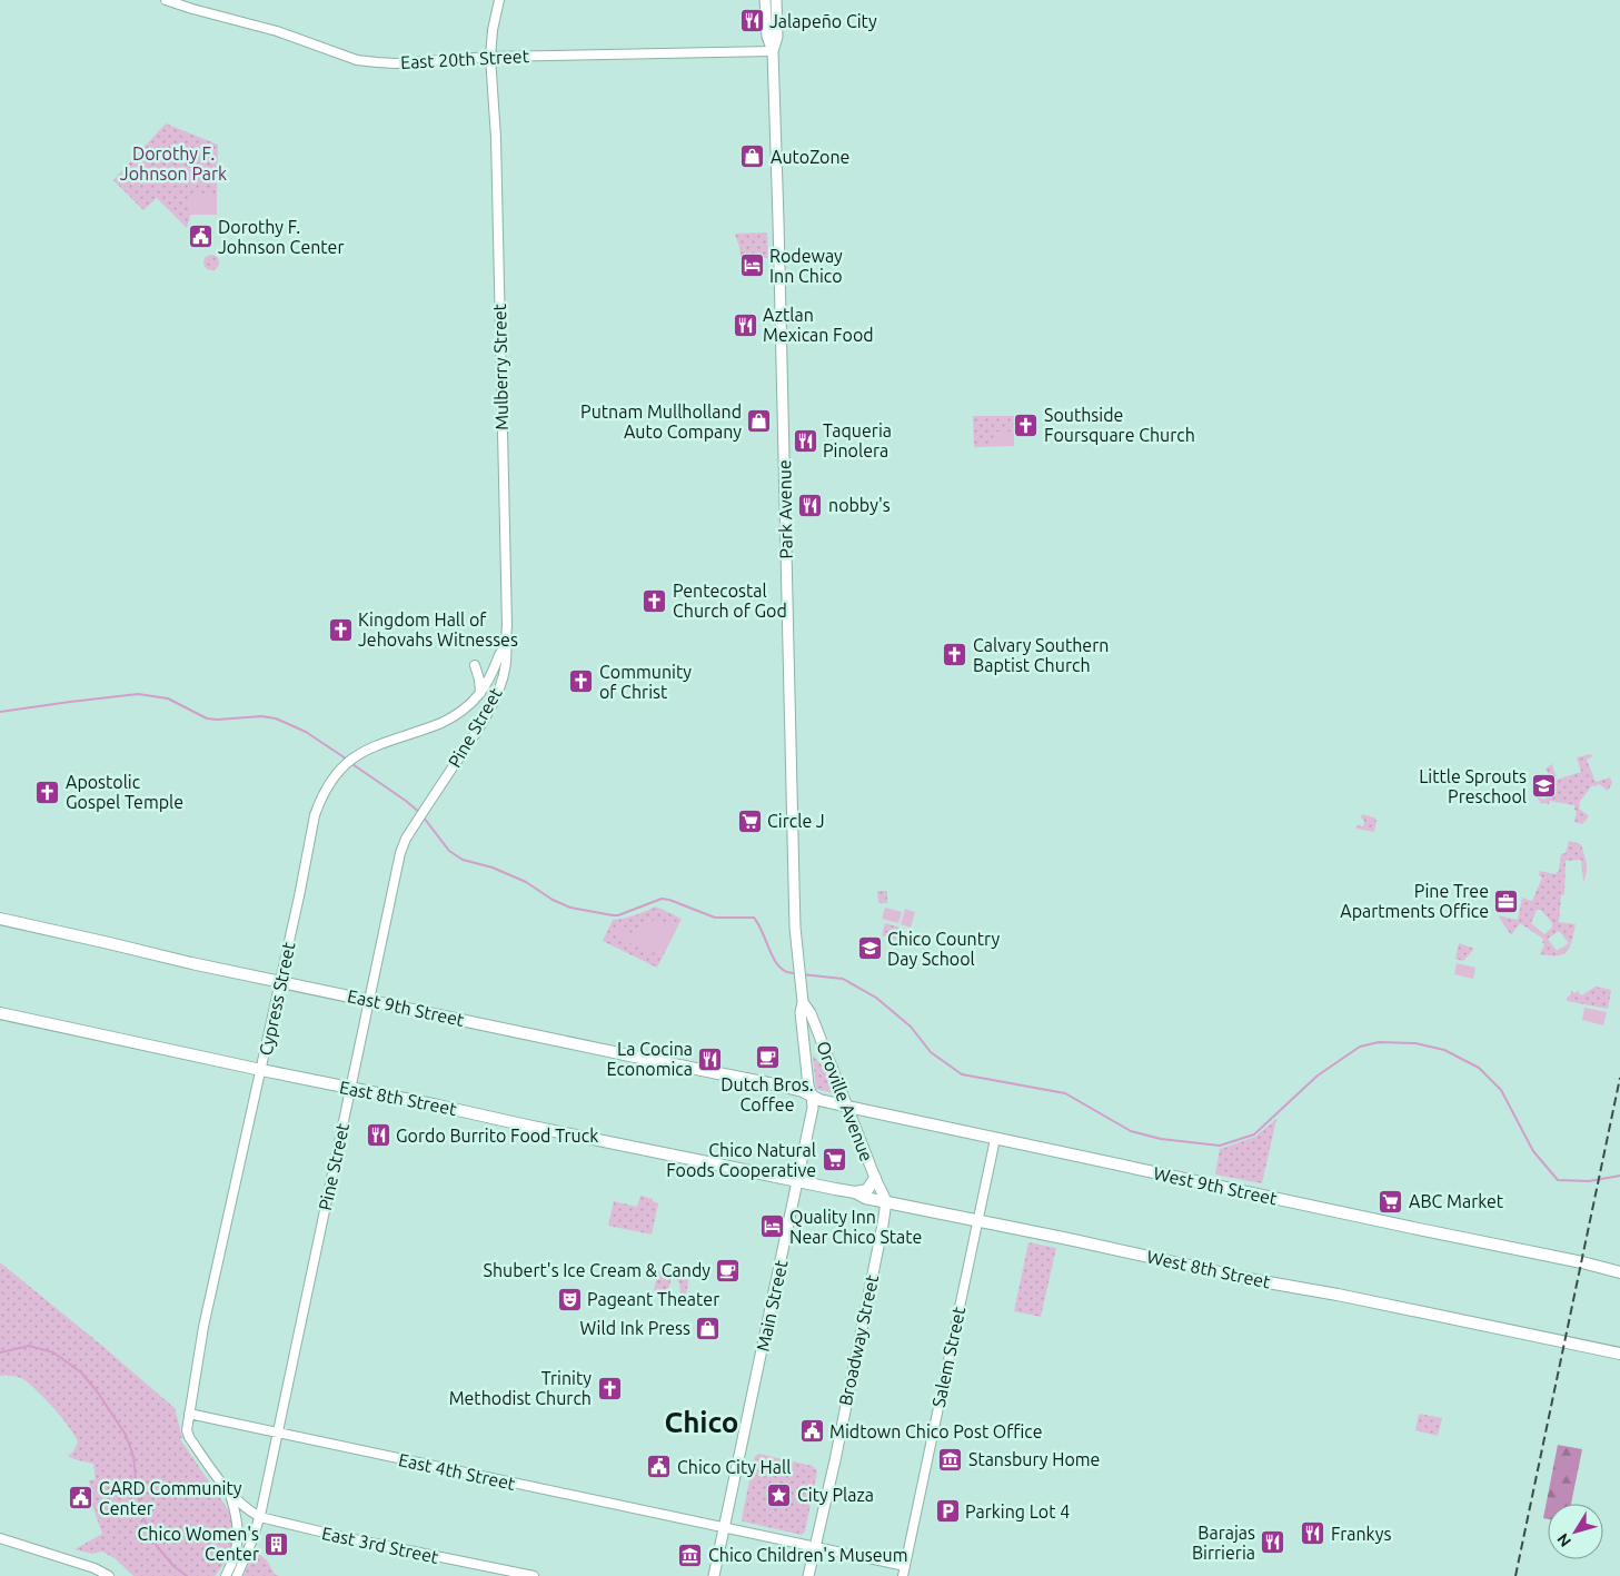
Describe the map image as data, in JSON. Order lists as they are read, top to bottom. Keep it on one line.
{"streets":{"main road":["Park Avenue","East 9th Street","East 8th Street","Oroville Avenue","West 9th Street","West 8th Street","Main Street","Broadway Street"],"street":["East 20th Street","Mulberry Street","Pine Street","Cypress Street","Salem Street","East 4th Street","East 3rd Street"]},"crossings":[["East 20th Street","Mulberry Street"],["East 20th Street","Park Avenue"],["Mulberry Street","Pine Street"],["Mulberry Street","Cypress Street"],["Park Avenue","Oroville Avenue"],["Park Avenue","Main Street"],["Pine Street","East 9th Street"],["Pine Street","East 8th Street"],["Pine Street","East 4th Street"],["Pine Street","East 3rd Street"],["Cypress Street","East 9th Street"],["Cypress Street","East 8th Street"],["Cypress Street","East 4th Street"],["East 9th Street","West 9th Street"],["East 9th Street","Main Street"],["East 8th Street","West 8th Street"],["East 8th Street","Main Street"],["Oroville Avenue","West 9th Street"],["Oroville Avenue","West 8th Street"],["Oroville Avenue","Main Street"],["Oroville Avenue","Broadway Street"],["West 9th Street","Main Street"],["West 9th Street","Salem Street"],["West 8th Street","Main Street"],["West 8th Street","Broadway Street"],["West 8th Street","Salem Street"],["Main Street","East 4th Street"],["Broadway Street","East 4th Street"],["Salem Street","East 4th Street"]],"districts":["Chico"],"parks":["Dorothy F. Johnson Park"],"places":{"restaurant":["Jalapeño City","Aztlan Mexican Food","Taqueria Pinolera","nobby's","La Cocina Economica","Gordo Burrito Food Truck","Frankys","Barajas Birrieria"],"shop":["AutoZone","Putnam Mullholland Auto Company","Wild Ink Press"],"public building":["Dorothy F. Johnson Center","Midtown Chico Post Office","Chico City Hall","CARD Community Center"],"hotel":["Rodeway Inn Chico","Quality Inn Near Chico State"],"church":["Southside Foursquare Church","Pentecostal Church of God","Kingdom Hall of Jehovahs Witnesses","Calvary Southern Baptist Church","Community of Christ","Apostolic Gospel Temple","Trinity Methodist Church"],"school or university":["Little Sprouts Preschool","Chico Country Day School"],"supermarket":["Circle J","Chico Natural Foods Cooperative","ABC Market"],"office":["Pine Tree Apartments Office"],"cafe":["Dutch Bros. Coffee","Shubert's Ice Cream & Candy"],"theatre":["Pageant Theater"],"museum":["Stansbury Home","Chico Children's Museum"],"place":["City Plaza"],"parking":["Parking Lot 4"],"building":["Chico Women's Center"]},"north":"bottom left"}
